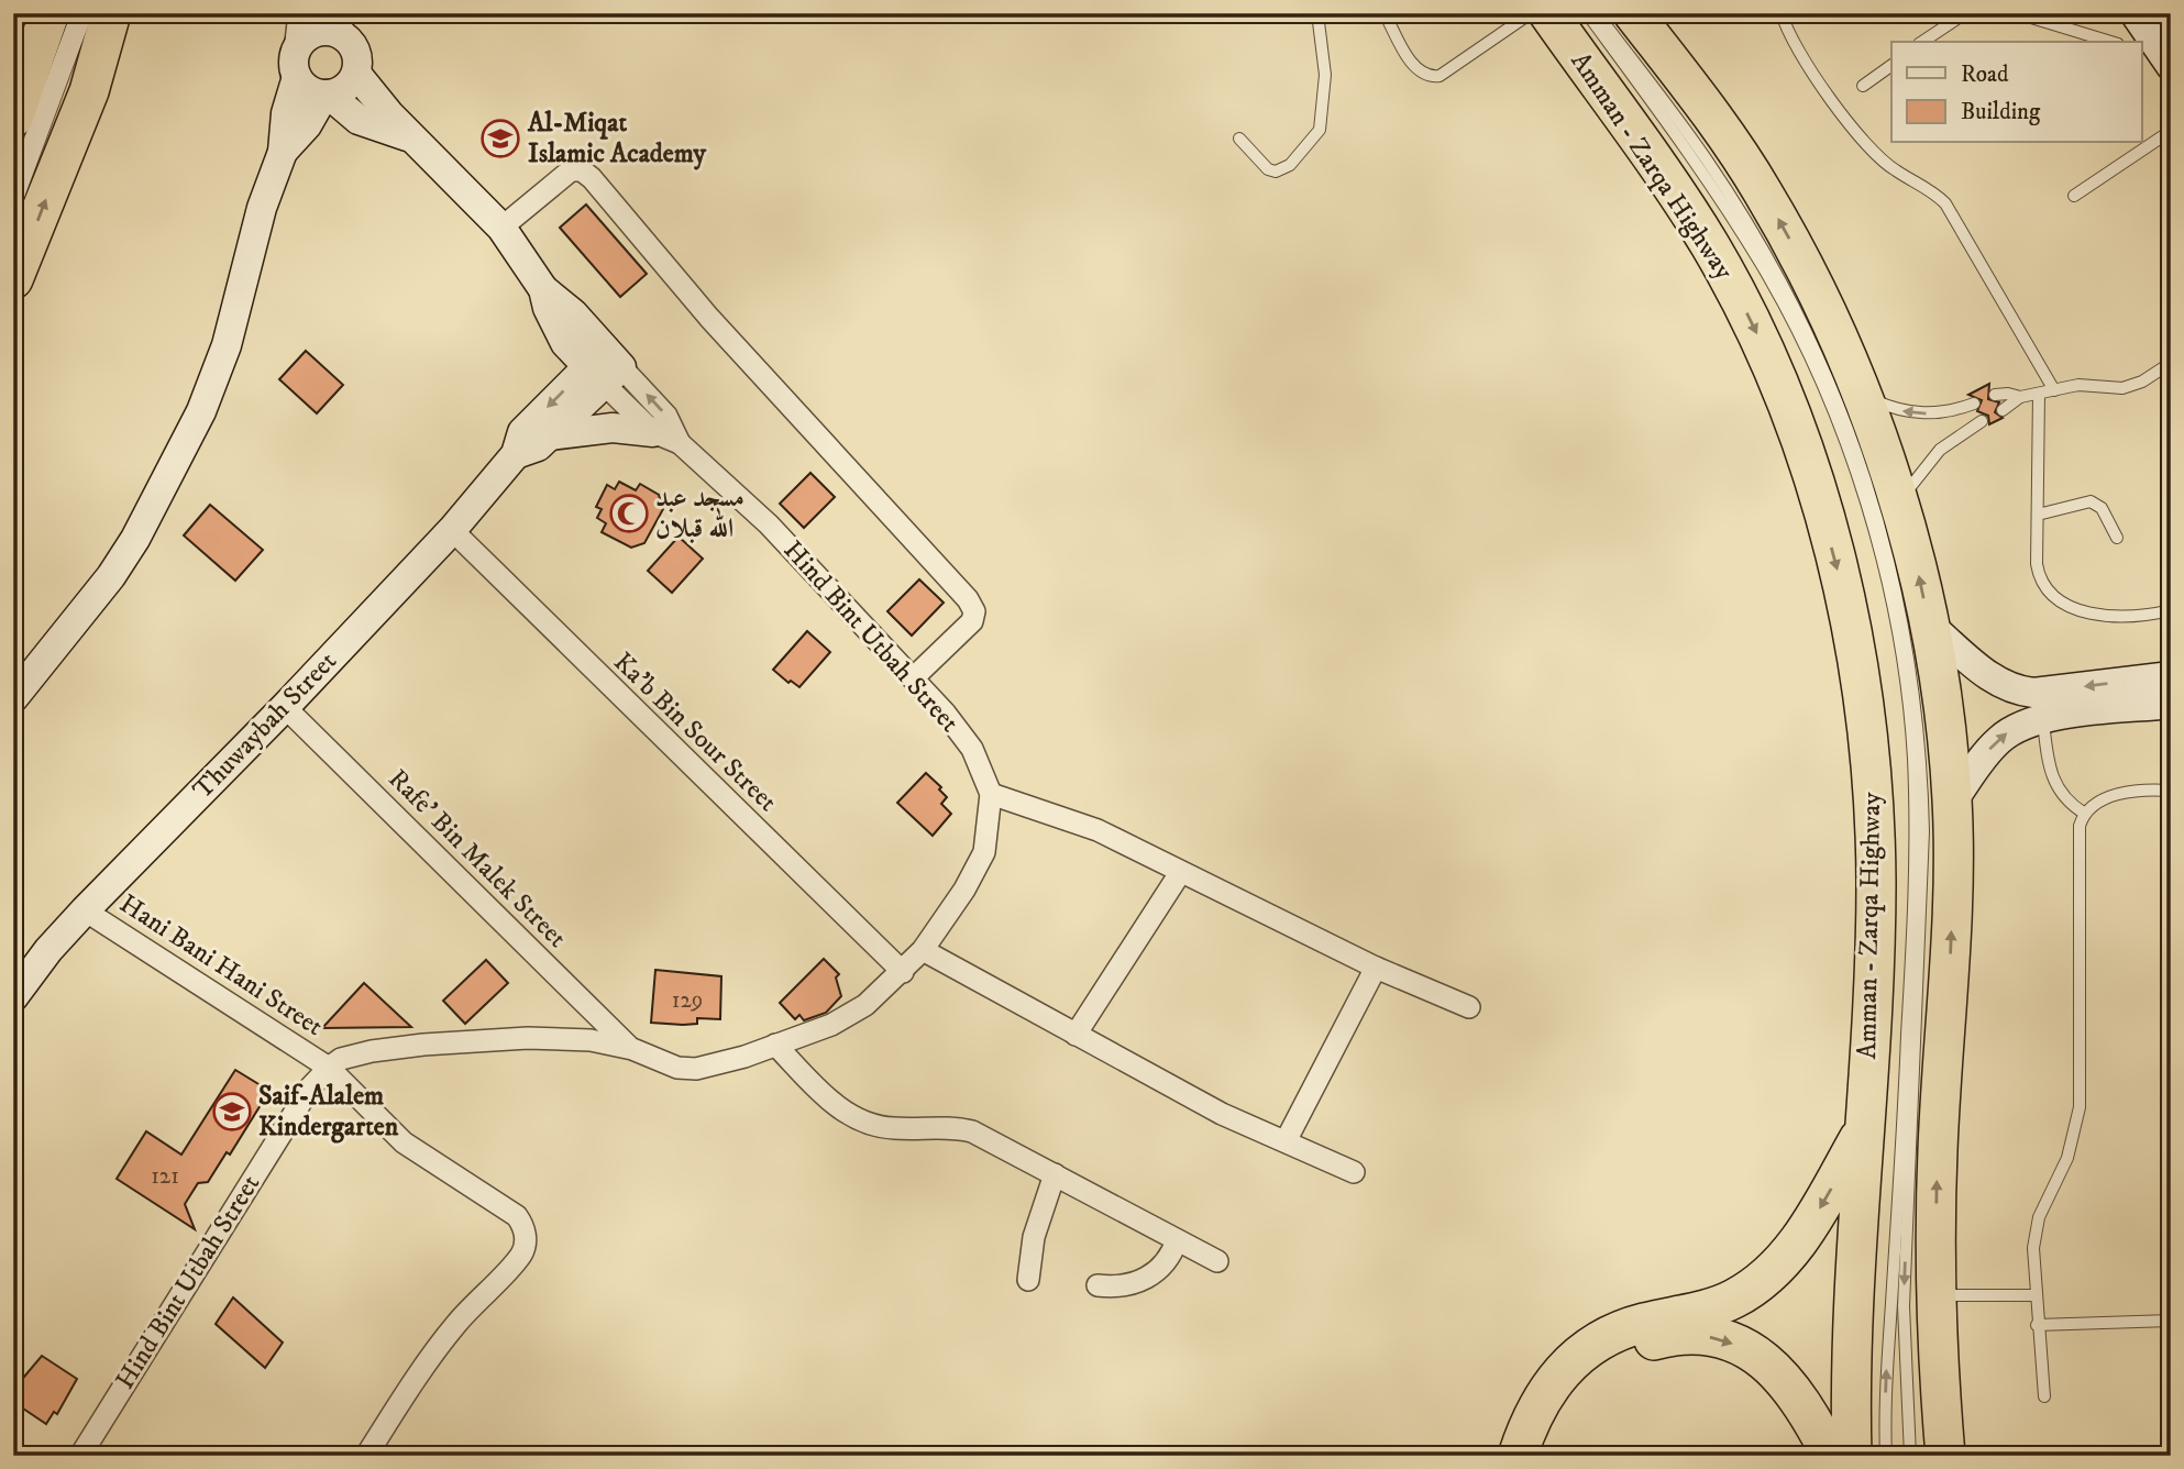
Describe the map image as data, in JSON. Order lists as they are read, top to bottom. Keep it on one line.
{"streets":{"highway":["Amman - Zarqa Highway"],"street":["Hind Bint Utbah Street","Thuwaybah Street","Ka'b Bin Sour Street","Rafe' Bin Malek Street","Hani Bani Hani Street"]},"crossings":[["Hind Bint Utbah Street","Thuwaybah Street"],["Hind Bint Utbah Street","Ka'b Bin Sour Street"],["Hind Bint Utbah Street","Rafe' Bin Malek Street"],["Hind Bint Utbah Street","Hani Bani Hani Street"],["Thuwaybah Street","Ka'b Bin Sour Street"],["Thuwaybah Street","Rafe' Bin Malek Street"],["Thuwaybah Street","Hani Bani Hani Street"]],"places":{"school or university":["Al-Miqat Islamic Academy","Saif-Alalem Kindergarten"],"mosque":["مسجد عبد الله قبلان"]},"house_numbers":["129","121"],"legend":["Road","Building"]}
